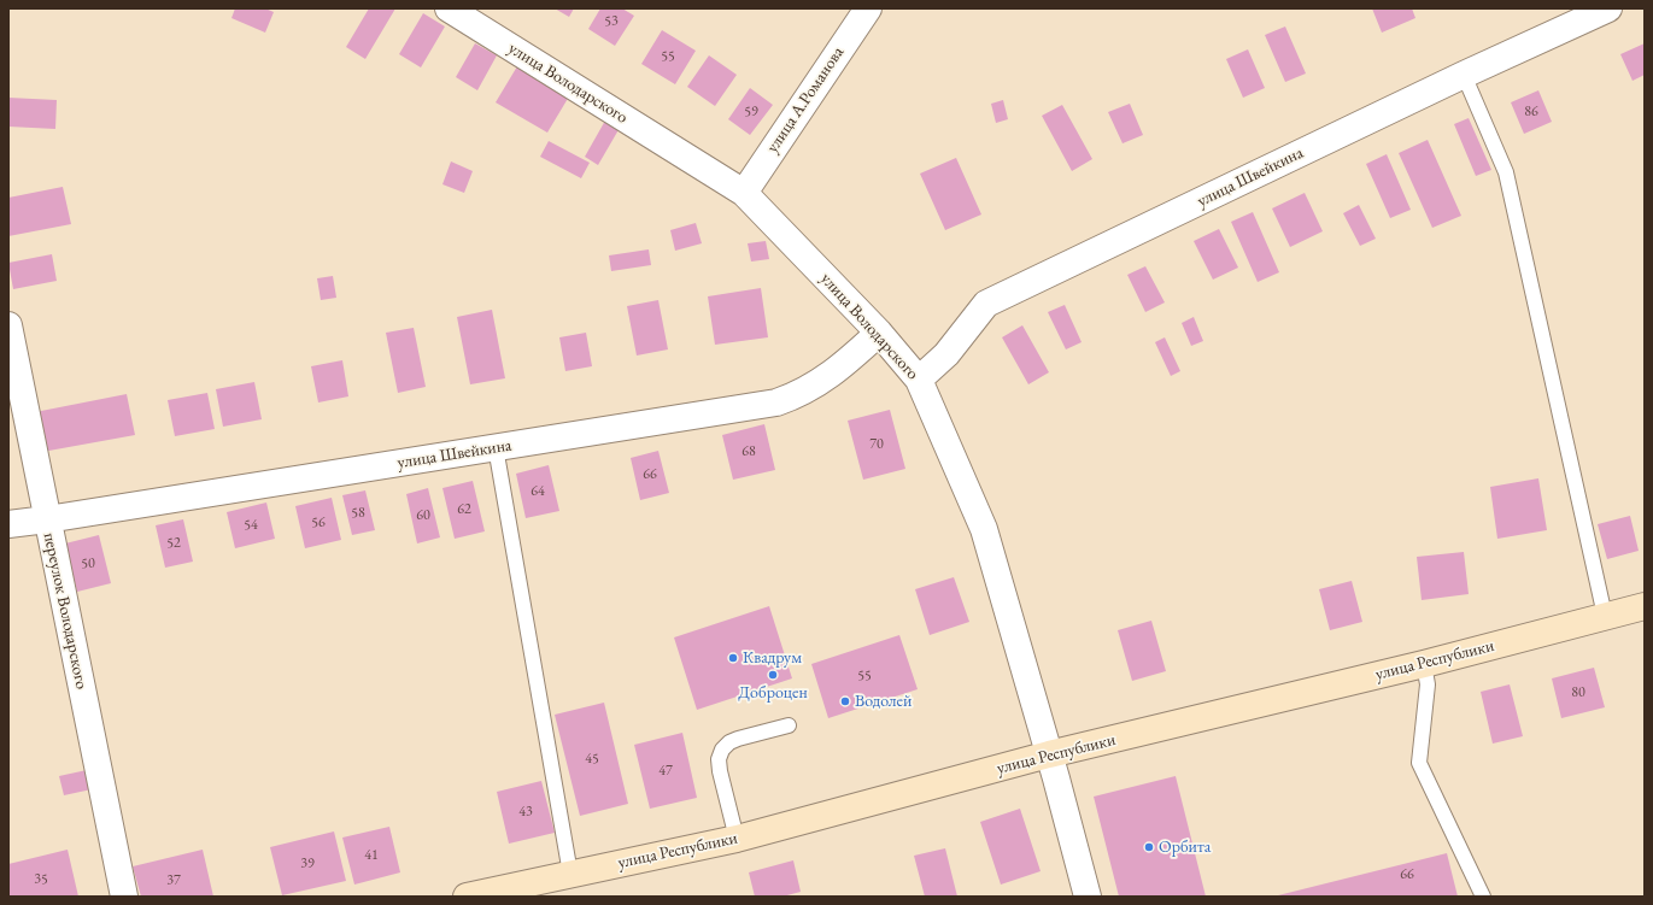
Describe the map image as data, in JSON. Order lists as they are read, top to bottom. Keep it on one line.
{"streets":{"main road":["улица Республики"],"street":["улица Володарского","улица А.Романова","улица Швейкина","переулок Володарского"]},"crossings":[["улица Володарского","улица А.Романова"],["улица Володарского","улица Швейкина"],["улица Володарского","улица Республики"],["улица Швейкина","переулок Володарского"]],"places":["Квадрум","Доброцен","Водолей","Орбита"],"house_numbers":["53","55","59","86","70","68","66","64","62","58","60","56","54","52","50","55","80","45","47","43","41","39","66","35","37"]}
